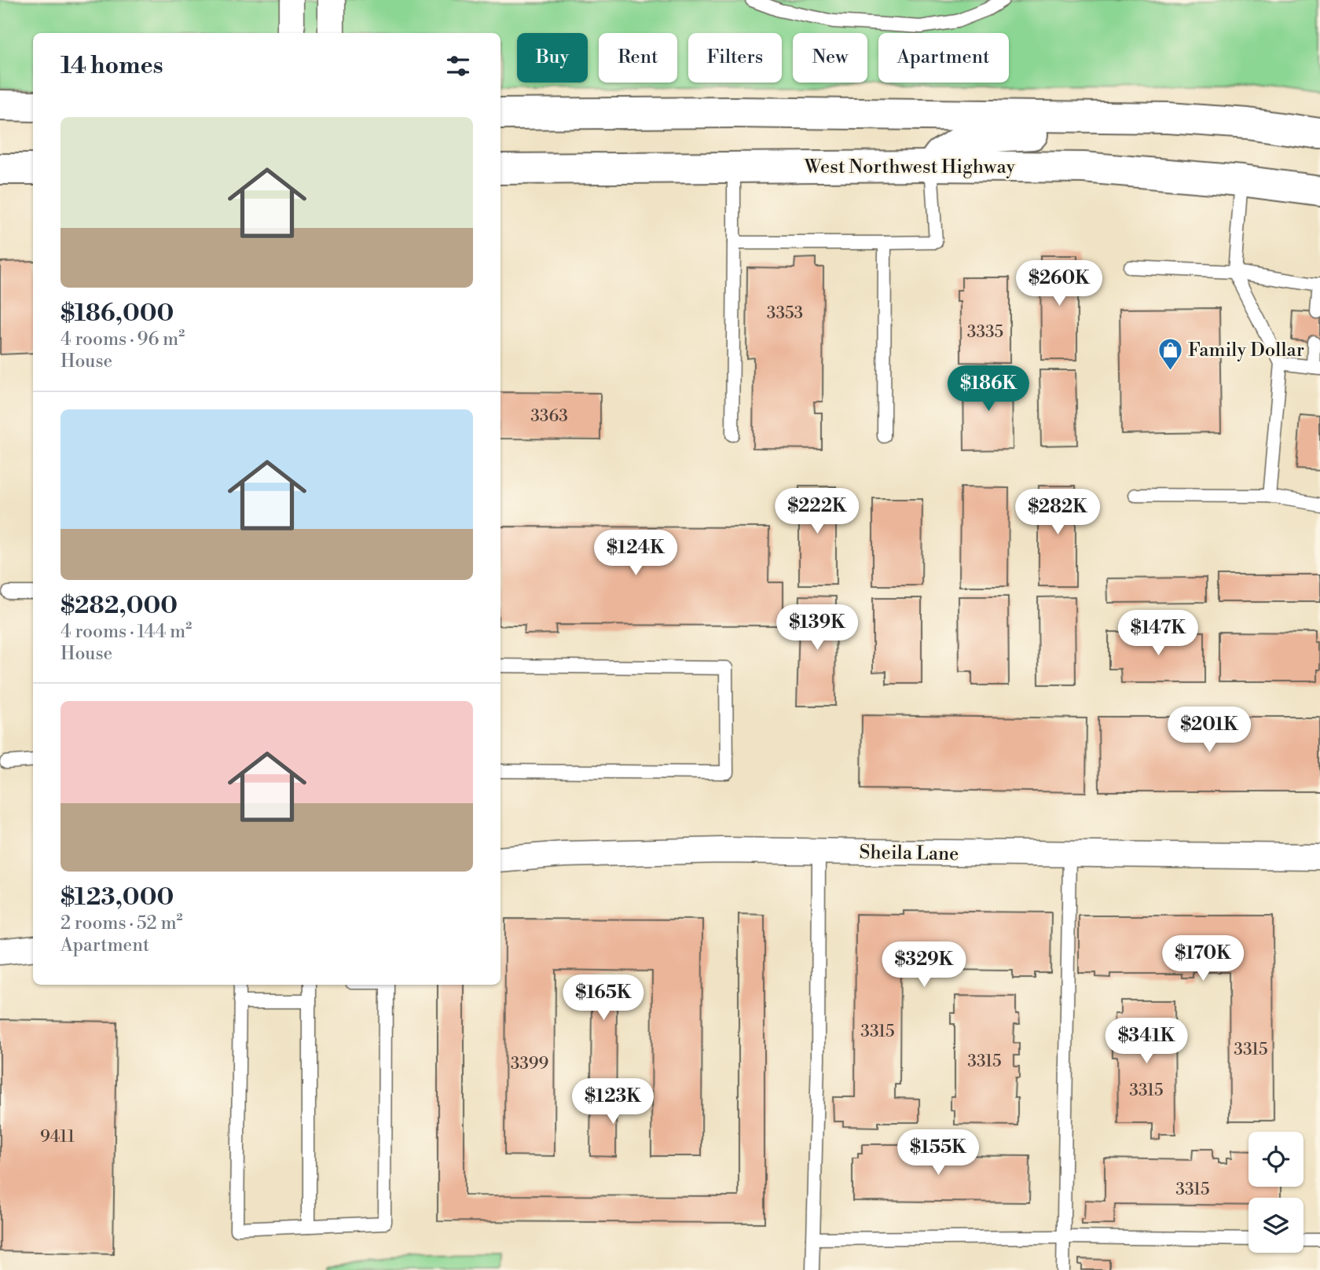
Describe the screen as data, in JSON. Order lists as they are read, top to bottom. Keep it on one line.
{"streets":{"main road":["West Northwest Highway"],"street":["Sheila Lane"]},"places":{"shop":["Family Dollar"]},"house_numbers":["3353","3335","3363","3315","3315","3315","3399","3315","9411","3315"],"page":{"chip":["Buy","Rent","Filters","New","Apartment"],"heading":"14 homes","list":[{"name":"$186,000","note":"4 rooms · 96 m² · House"},{"name":"$282,000","note":"4 rooms · 144 m² · House"},{"name":"$123,000","note":"2 rooms · 52 m² · Apartment"}],"price":["$260K","$186K","$222K","$282K","$124K","$139K","$147K","$201K","$170K","$329K","$165K","$341K","$123K","$155K"]}}
